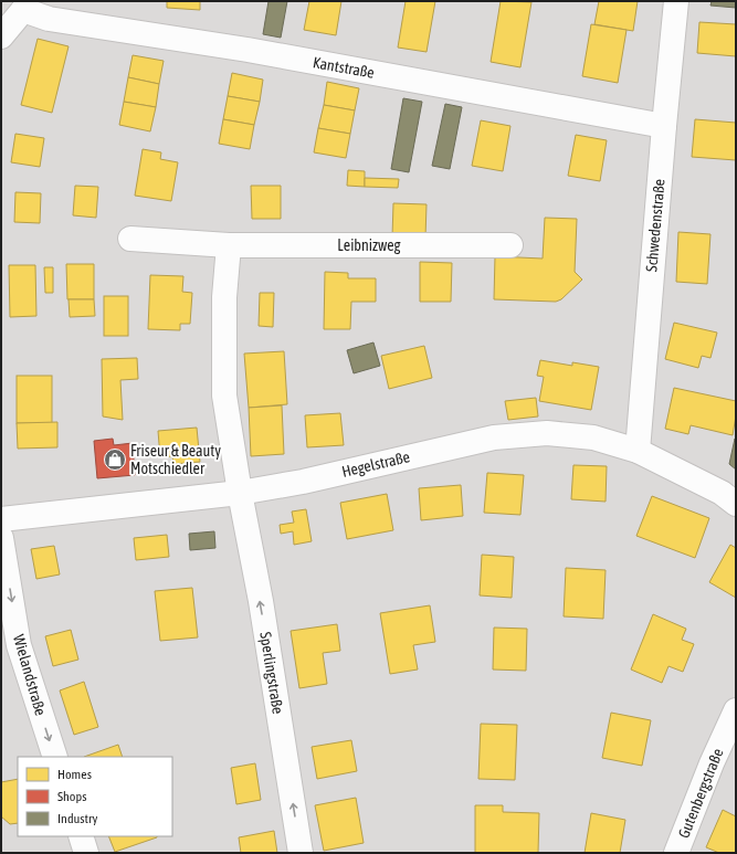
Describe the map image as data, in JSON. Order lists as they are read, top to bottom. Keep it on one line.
{"streets":{"street":["Kantstraße","Schwedenstraße","Leibnizweg","Hegelstraße","Sperlingstraße","Wielandstraße","Gutenbergstraße"]},"crossings":[["Kantstraße","Schwedenstraße"],["Schwedenstraße","Hegelstraße"],["Hegelstraße","Sperlingstraße"]],"one_way":["Sperlingstraße","Wielandstraße"],"places":{"shop":["Friseur & Beauty Motschiedler"]},"legend":["Homes","Shops","Industry"]}
